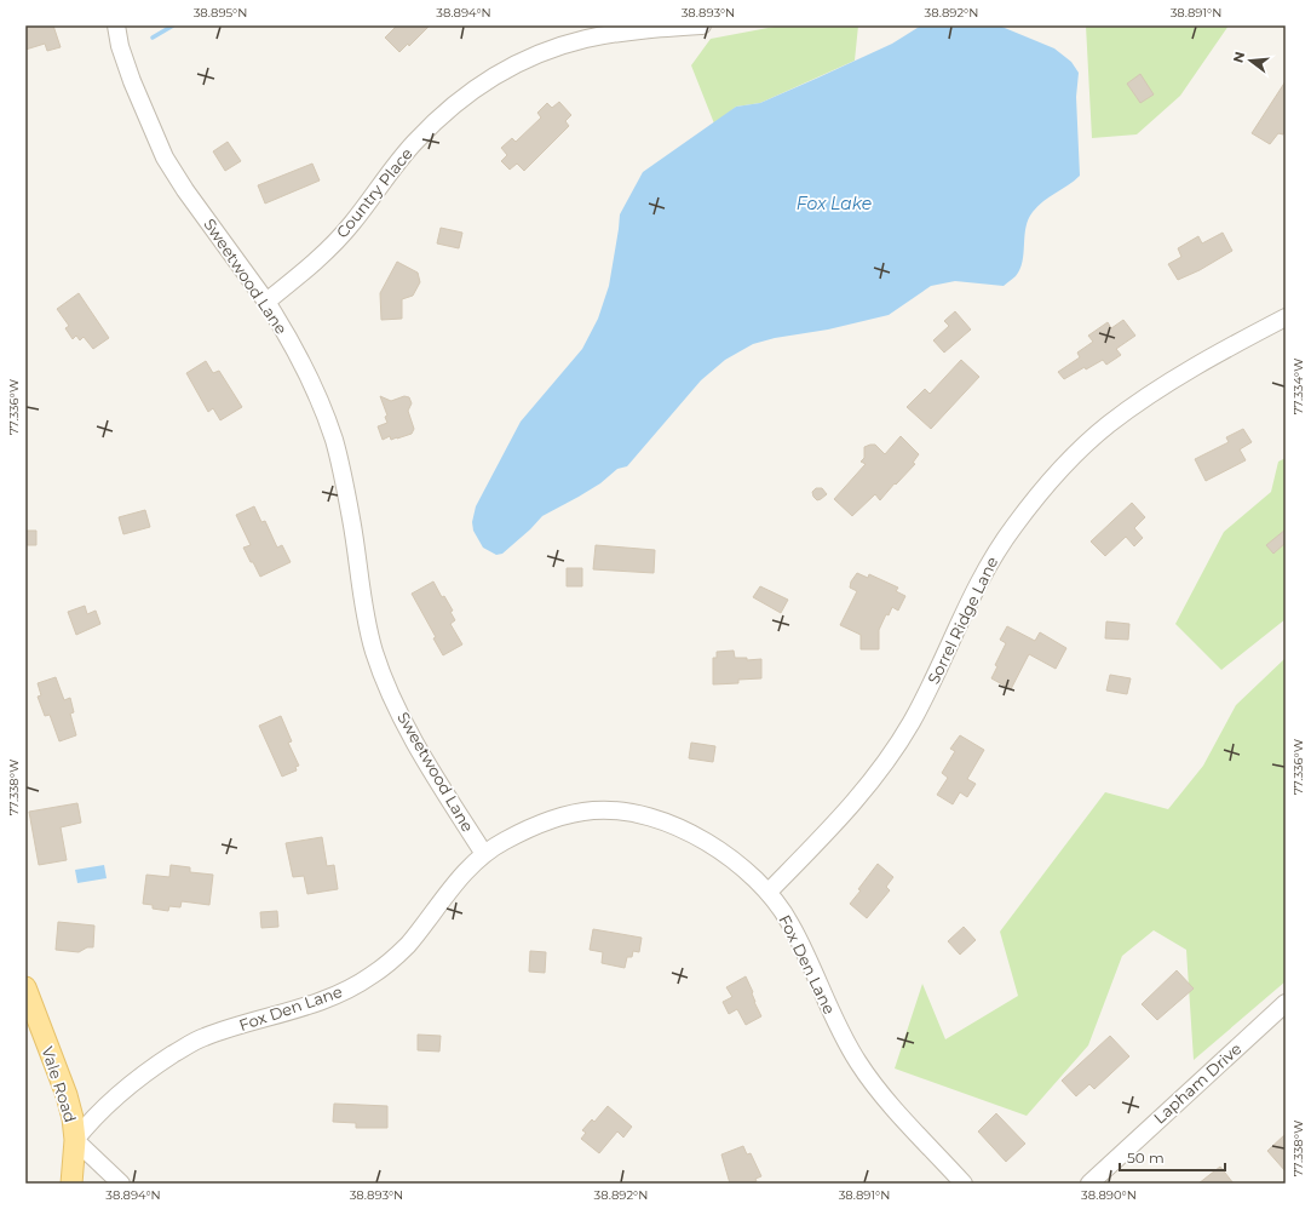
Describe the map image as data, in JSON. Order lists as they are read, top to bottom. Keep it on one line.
{"streets":{"main road":["Vale Road"],"street":["Country Place","Sweetwood Lane","Sorrel Ridge Lane","Fox Den Lane","Lapham Drive"]},"crossings":[["Country Place","Sweetwood Lane"],["Sweetwood Lane","Fox Den Lane"],["Sorrel Ridge Lane","Fox Den Lane"],["Fox Den Lane","Vale Road"]],"water":["Fox Lake"],"scale_bar":"50 m","north":"left","coordinates":["38.895°N","38.894°N","38.893°N","38.892°N","38.891°N","77.334°W","77.336°W","77.338°W","38.890°N"]}
